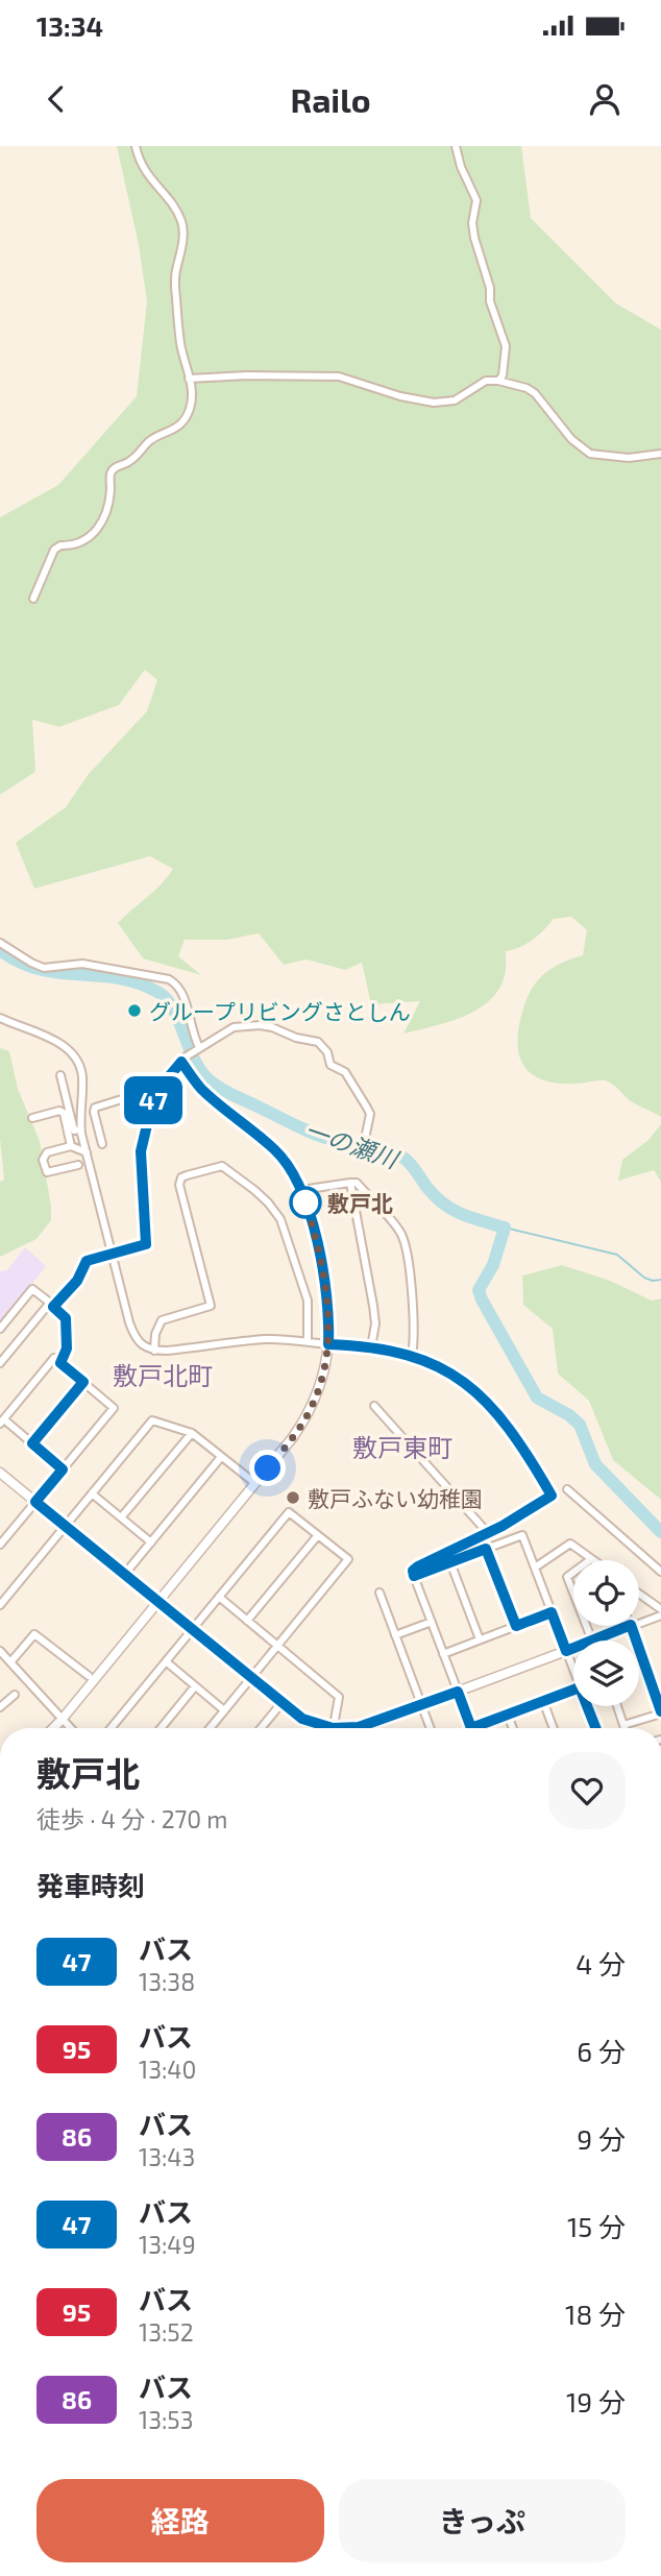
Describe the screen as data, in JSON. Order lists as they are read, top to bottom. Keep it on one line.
{"districts":["敷戸北町","敷戸東町"],"water":["一の瀬川"],"places":["グループリビングさとしん","敷戸北","敷戸ふない幼稚園"],"lines":["bus line 47"],"page":{"status":"13:34","header":"Railo","on_map":"47","heading":[["敷戸北","徒歩 · 4 分 · 270 m"],"発車時刻"],"list":[{"mark":"47","name":"バス","note":"13:38","value":"4 分"},{"mark":"95","name":"バス","note":"13:40","value":"6 分"},{"mark":"86","name":"バス","note":"13:43","value":"9 分"},{"mark":"47","name":"バス","note":"13:49","value":"15 分"},{"mark":"95","name":"バス","note":"13:52","value":"18 分"},{"mark":"86","name":"バス","note":"13:53","value":"19 分"}],"buttons":["経路","きっぷ"]}}
